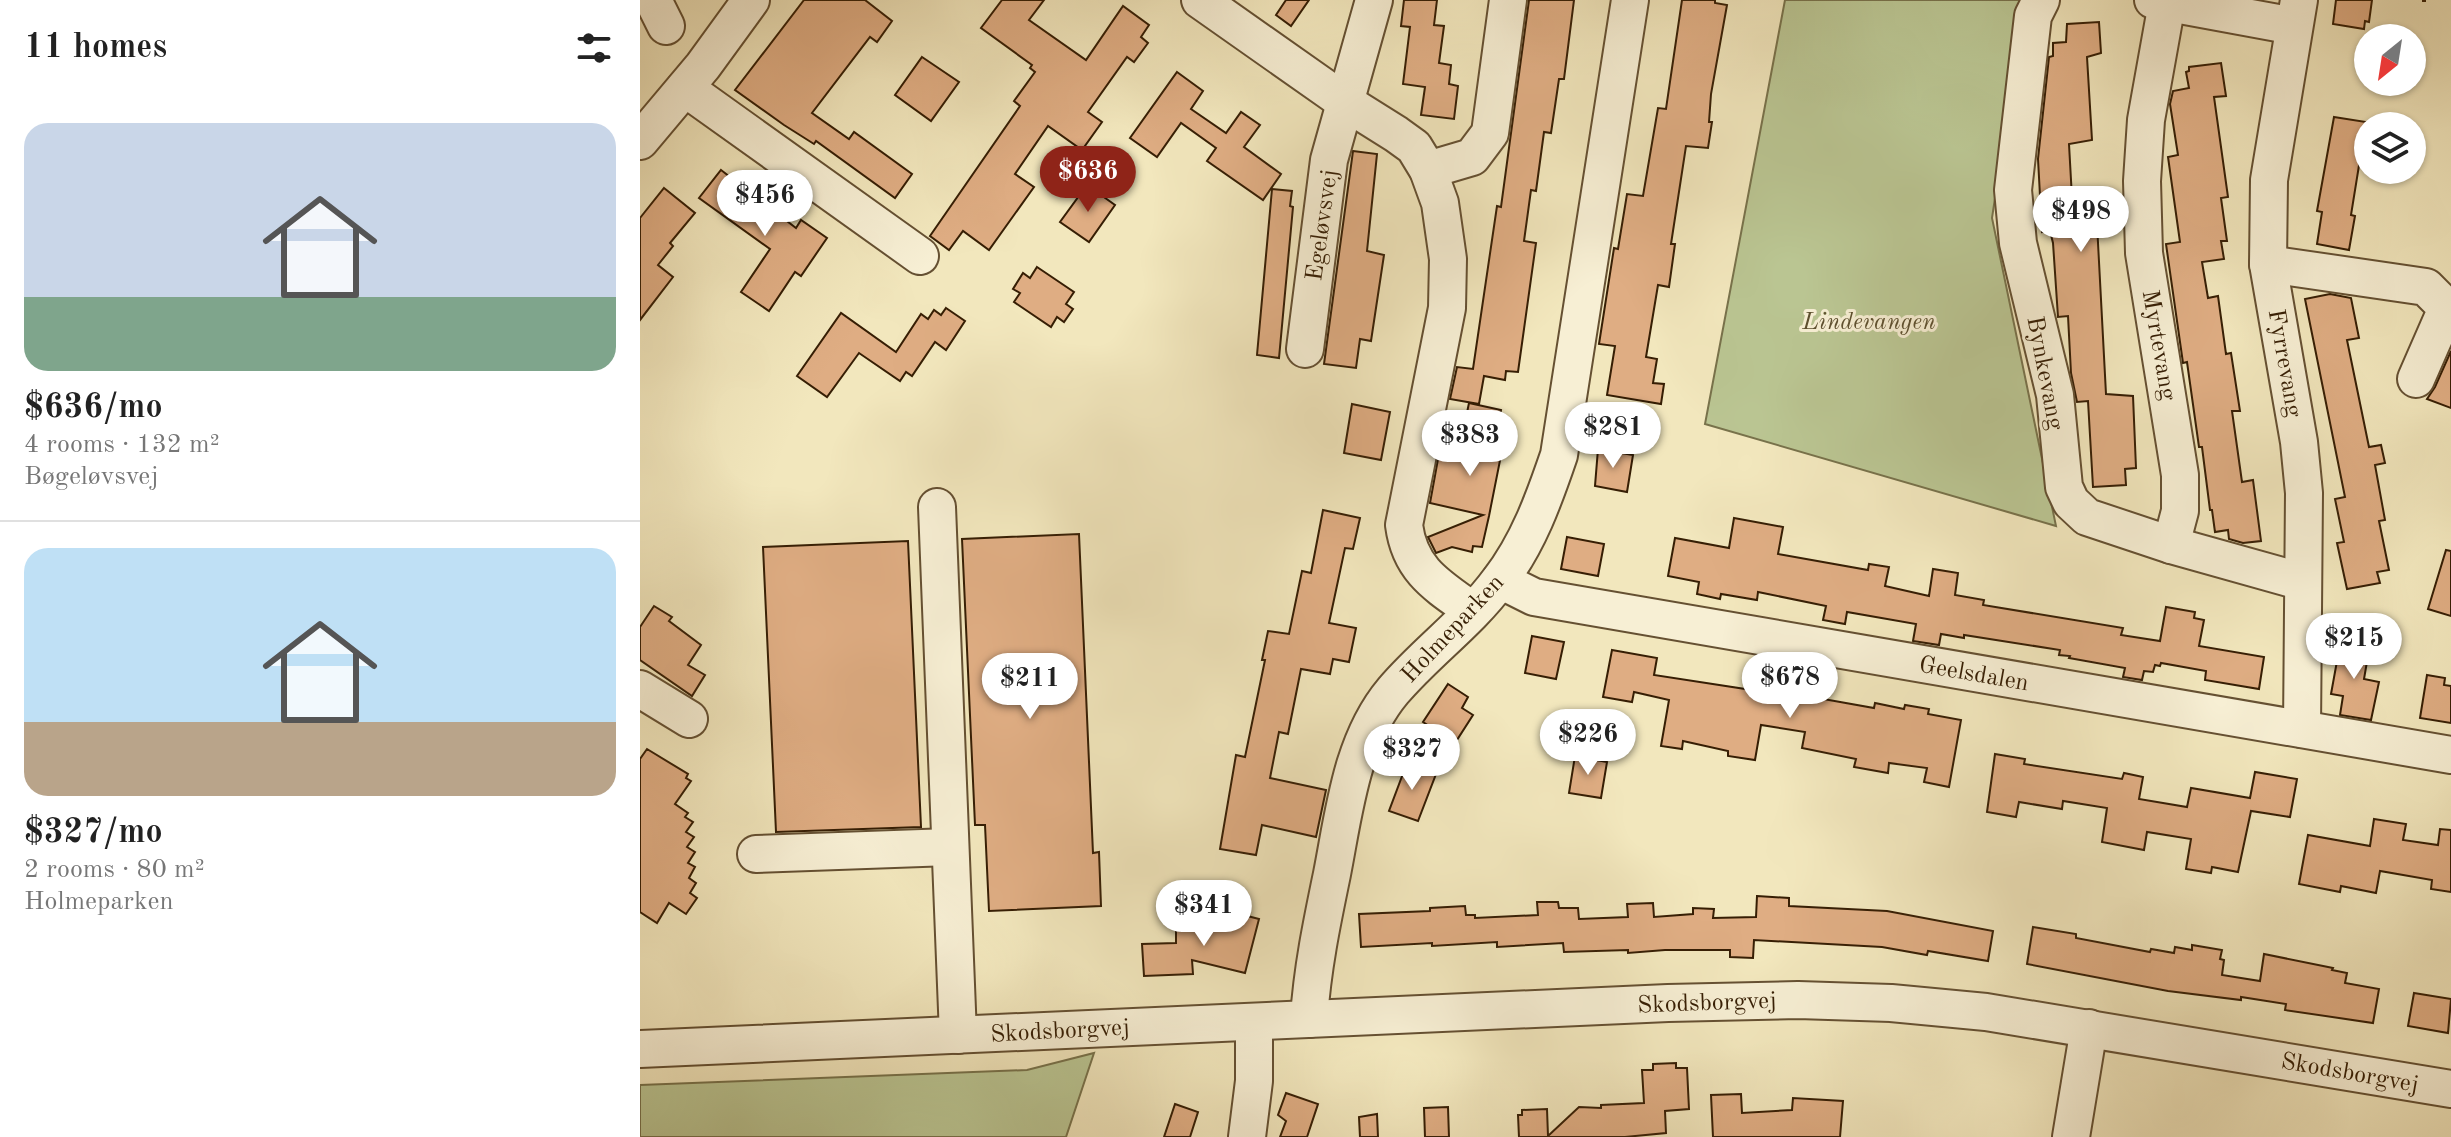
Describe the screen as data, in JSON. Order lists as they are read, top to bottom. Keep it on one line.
{"streets":{"street":["Egeløvsvej","Myrtevang","Fyrrevang","Bynkevang","Holmeparken","Geelsdalen","Skodsborgvej"]},"crossings":[["Myrtevang","Bynkevang"],["Fyrrevang","Bynkevang"],["Fyrrevang","Geelsdalen"],["Holmeparken","Geelsdalen"],["Holmeparken","Skodsborgvej"]],"parks":["Lindevangen"],"north":"bottom left","page":{"heading":"11 homes","list":[{"name":"$636/mo","note":"4 rooms · 132 m² · Bøgeløvsvej"},{"name":"$327/mo","note":"2 rooms · 80 m² · Holmeparken"}],"price":["$636","$456","$498","$281","$383","$215","$678","$211","$226","$327","$341"]}}
